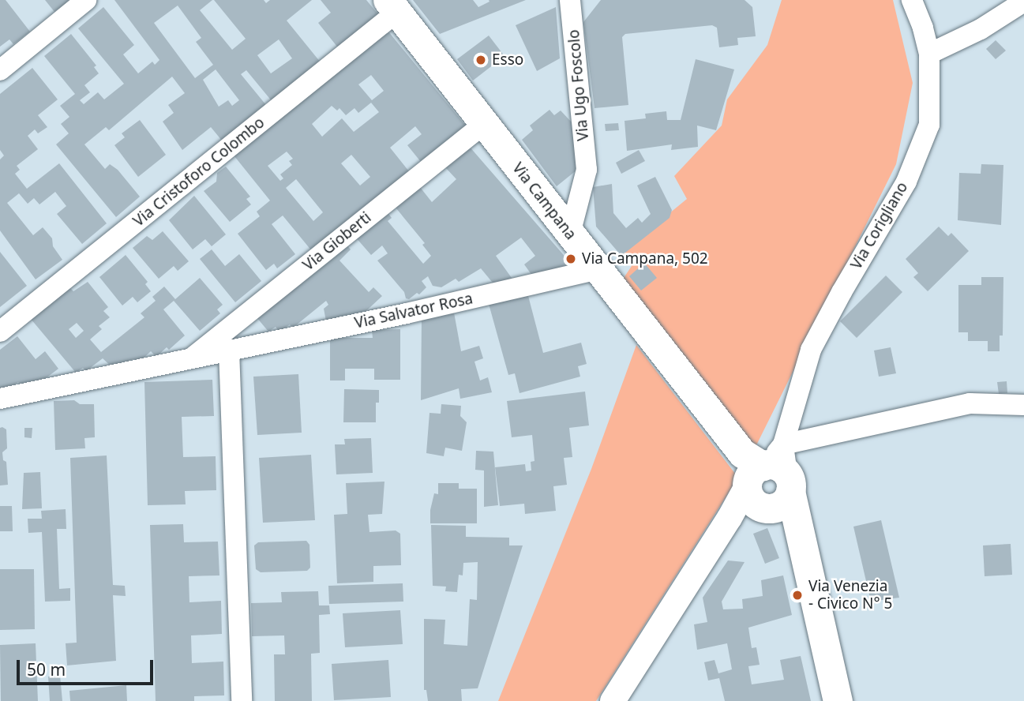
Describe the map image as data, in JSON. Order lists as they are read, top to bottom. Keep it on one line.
{"streets":{"main road":["Via Campana"],"street":["Via Ugo Foscolo","Via Cristoforo Colombo","Via Corigliano","Via Gioberti","Via Salvator Rosa"]},"crossings":[["Via Ugo Foscolo","Via Campana"],["Via Cristoforo Colombo","Via Campana"],["Via Campana","Via Corigliano"],["Via Campana","Via Gioberti"],["Via Campana","Via Salvator Rosa"],["Via Gioberti","Via Salvator Rosa"]],"places":["Esso","Via Campana, 502","Via Venezia - Civico N° 5"],"scale_bar":"50 m"}
